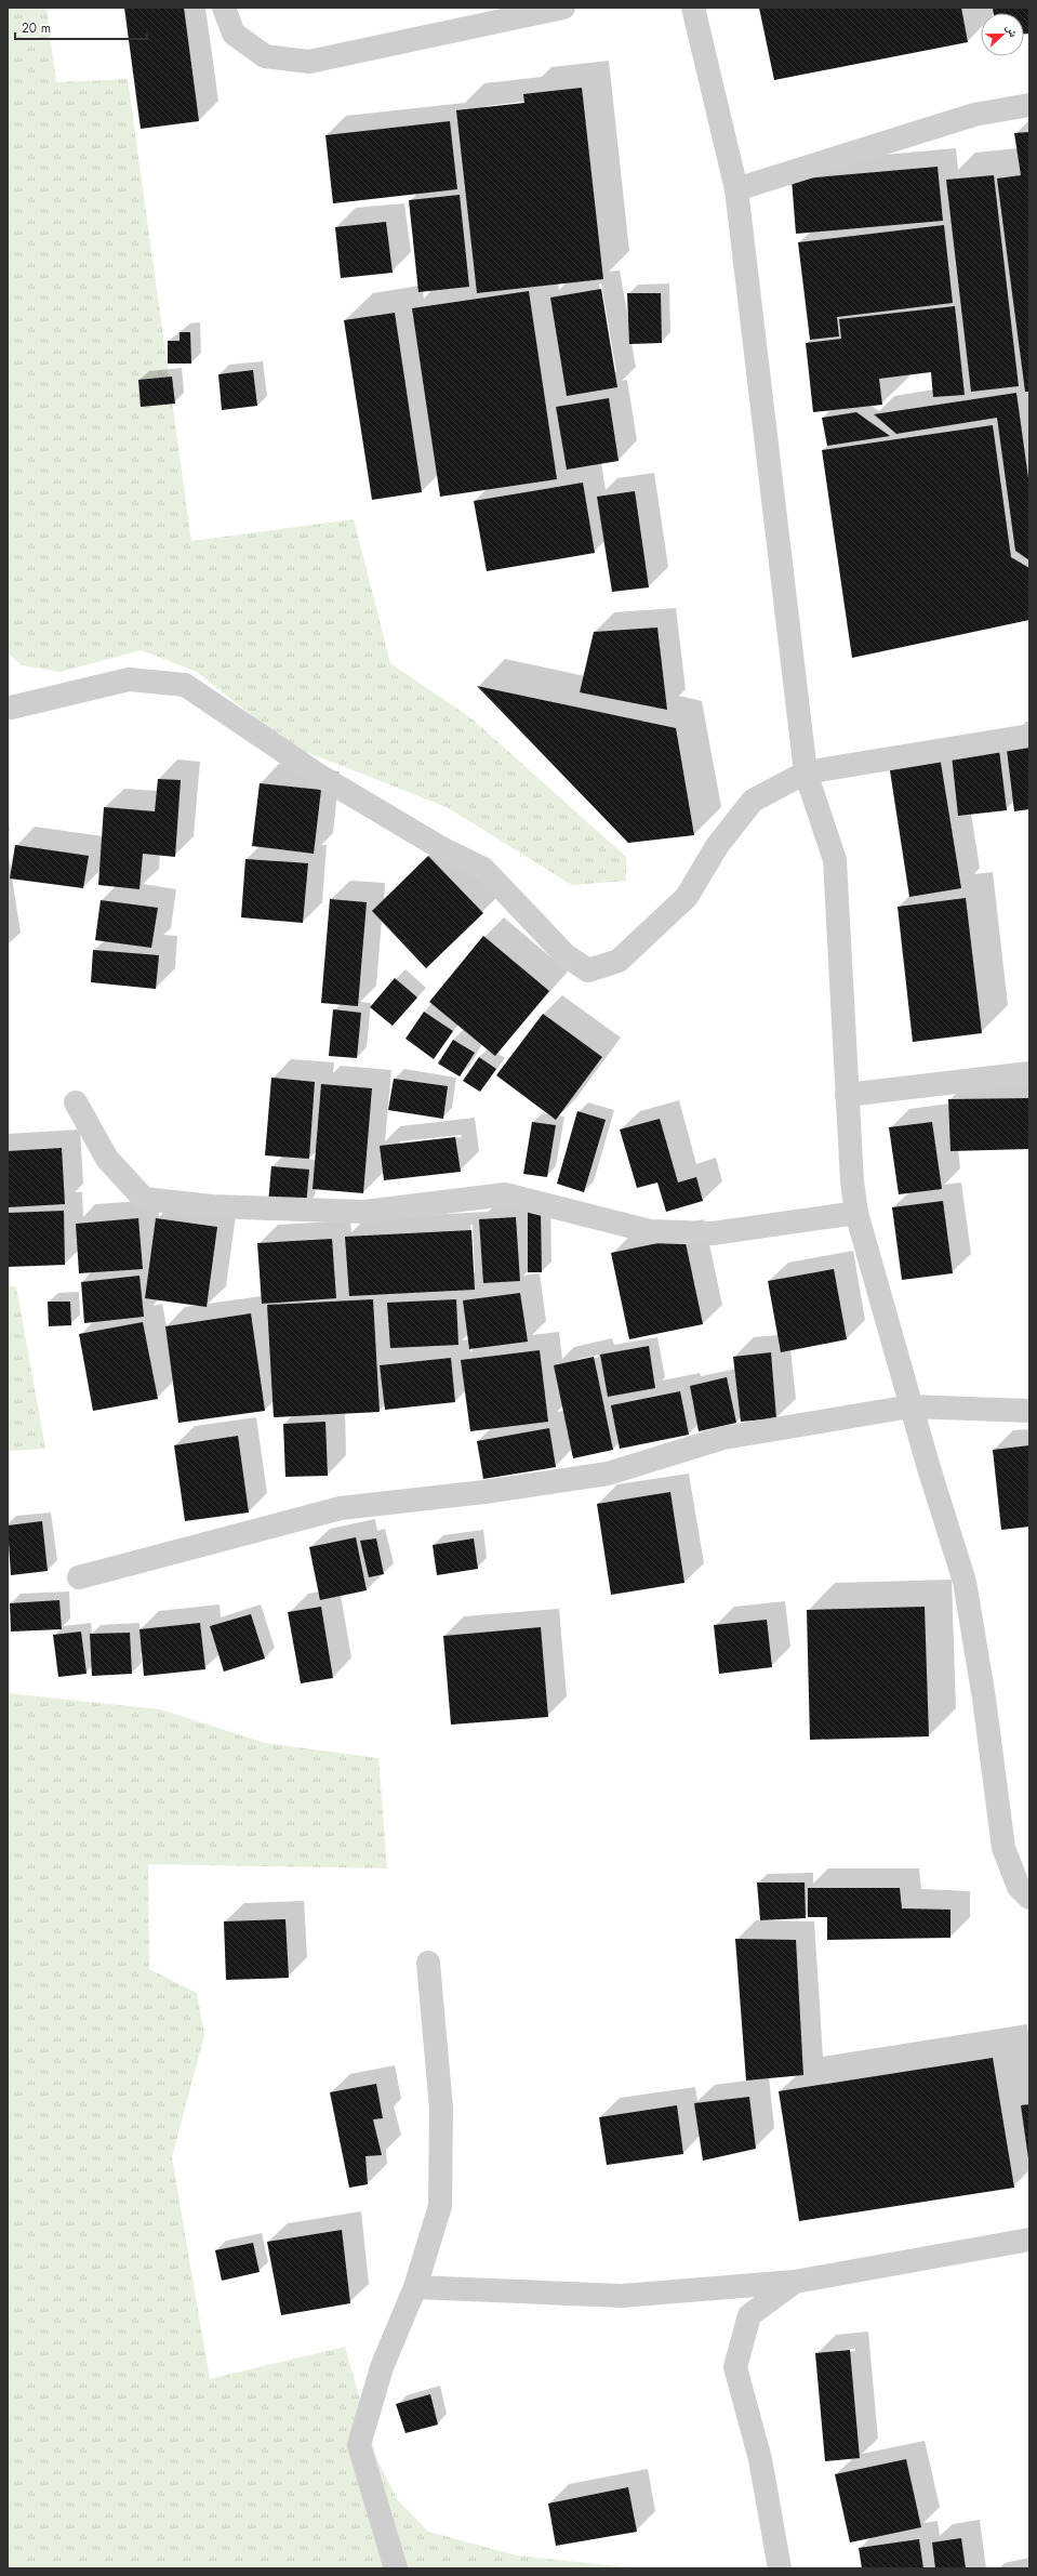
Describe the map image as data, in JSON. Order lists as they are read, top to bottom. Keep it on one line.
{"scale_bar":"20 m","north":"right"}
